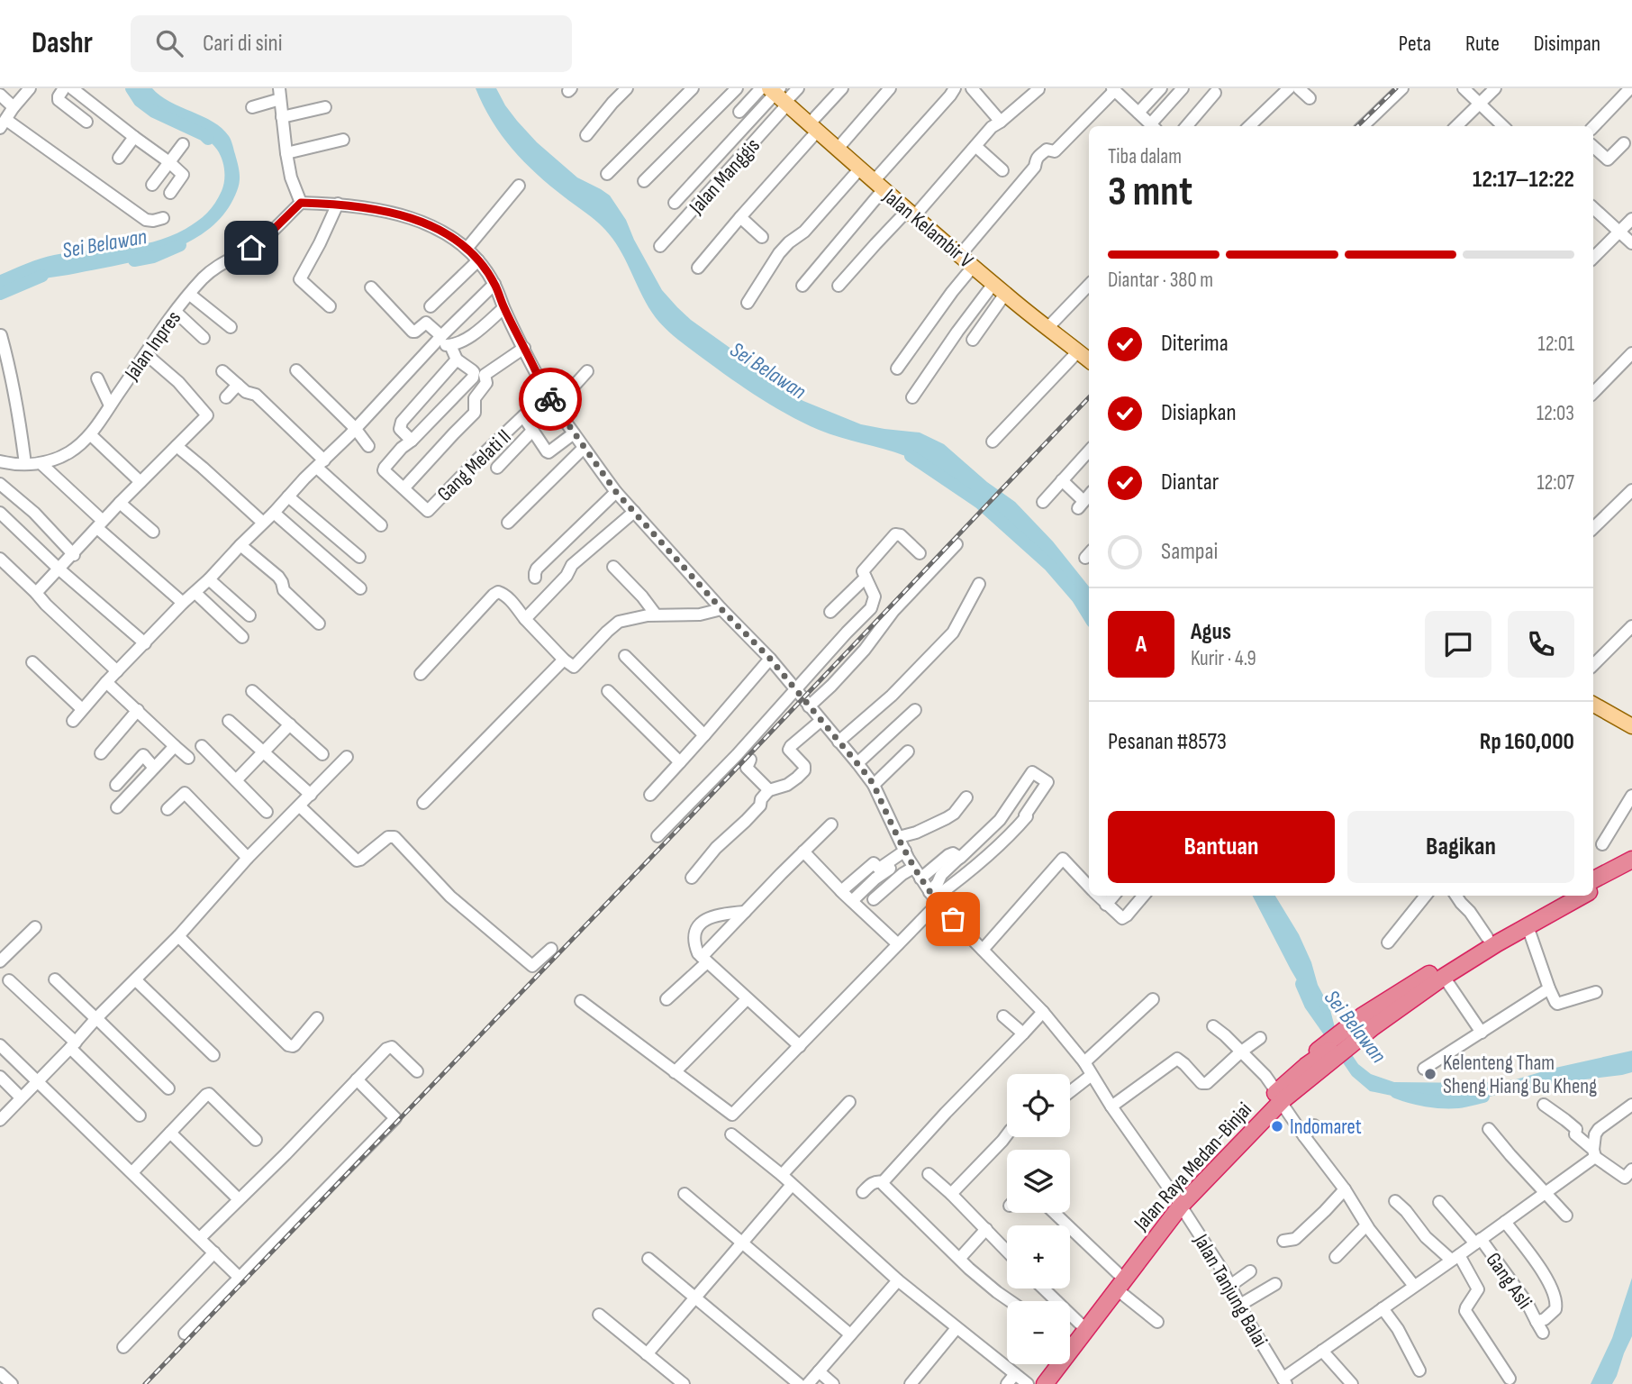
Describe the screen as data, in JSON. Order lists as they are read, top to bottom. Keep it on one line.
{"streets":{"highway":["Jalan Raya Medan-Binjai"],"main road":["Jalan Kelambir V"],"street":["Jalan Manggis","Jalan Inpres","Gang Melati II","Gang Asli","Jalan Tanjung Balai"]},"crossings":[["Jalan Manggis","Jalan Kelambir V"],["Jalan Inpres","Jalan Tanjung Balai"],["Gang Melati II","Jalan Tanjung Balai"],["Jalan Raya Medan-Binjai","Jalan Tanjung Balai"]],"water":["Sei Belawan"],"places":["Kelenteng Tham Sheng Hiang Bu Kheng","Indomaret"],"page":{"header":"Dashr","search":"Cari di sini","nav":["Peta","Rute","Disimpan"],"heading":["3 mnt","Tiba dalam","12:17–12:22"],"panel":["Agus","Kurir · 4.9","Pesanan #8573","Rp 160,000"],"bar":"Diantar · 380 m","list":[["Diterima","12:01"],["Disiapkan","12:03"],["Diantar","12:07"],"Sampai"],"round":"A","buttons":["Bantuan","Bagikan"],"map_buttons":["+","−"]}}
